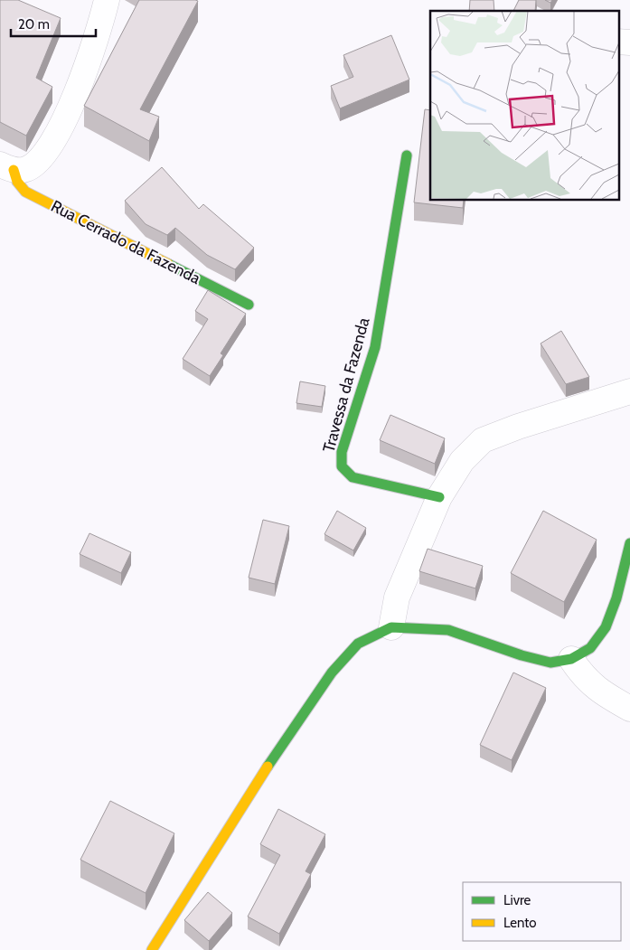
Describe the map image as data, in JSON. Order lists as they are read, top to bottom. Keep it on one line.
{"streets":{"street":["Rua Cerrado da Fazenda","Travessa da Fazenda"]},"legend":["Livre","Lento"],"scale_bar":"20 m"}
